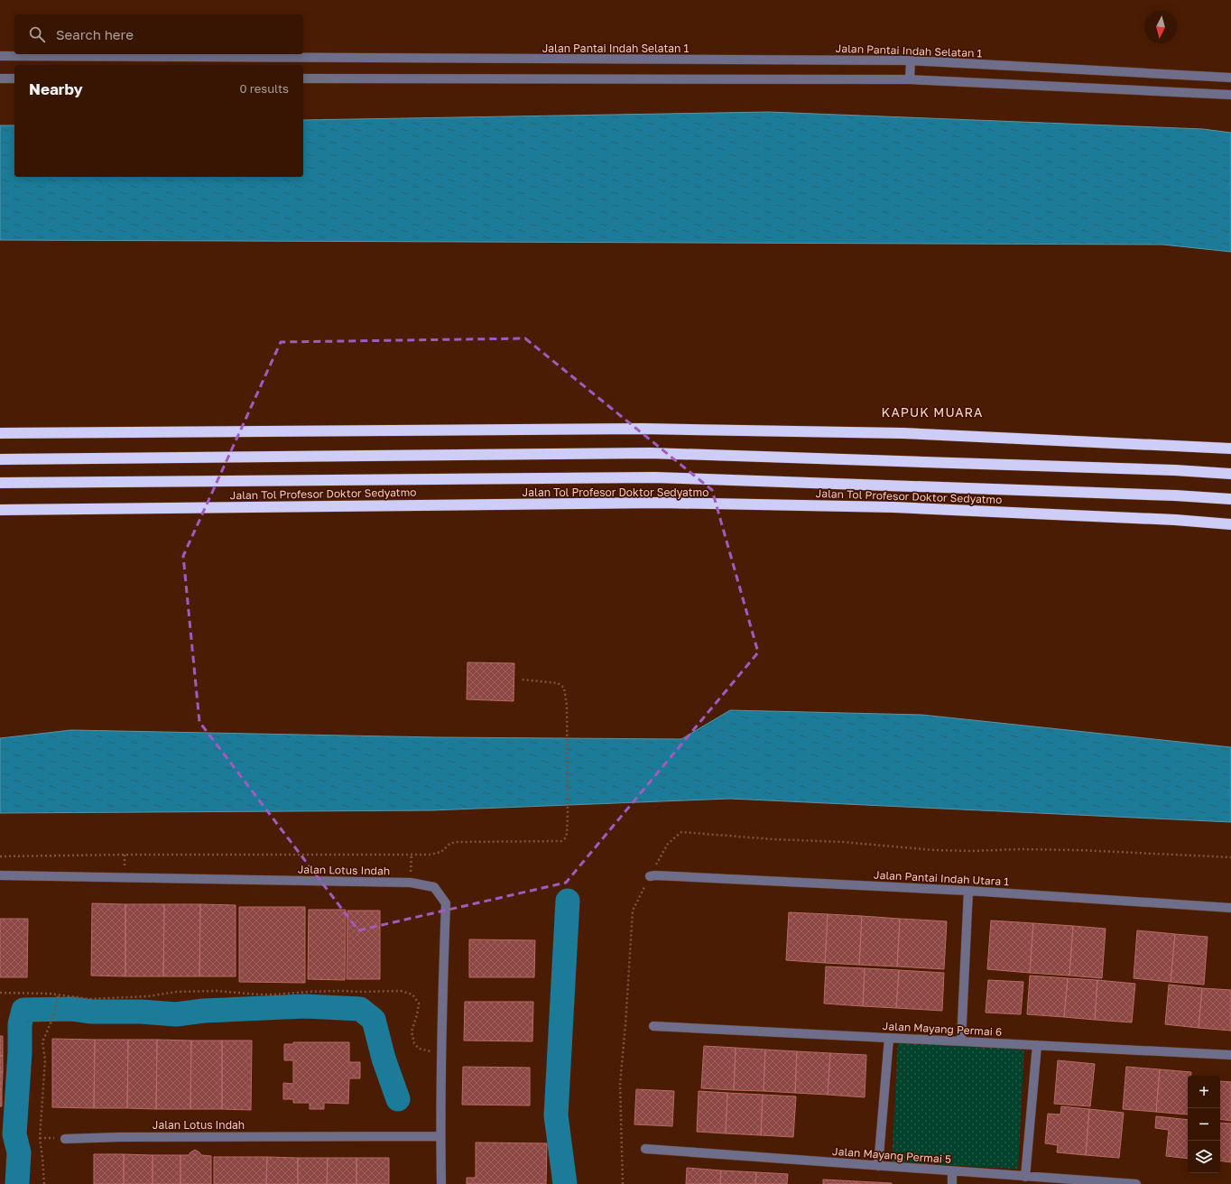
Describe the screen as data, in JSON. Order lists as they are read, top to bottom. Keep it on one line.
{"streets":{"highway":["Jalan Tol Profesor Doktor Sedyatmo"],"street":["Jalan Pantai Indah Selatan 1","Jalan Lotus Indah","Jalan Pantai Indah Utara 1","Jalan Mayang Permai 6","Jalan Mayang Permai 5"]},"districts":["KAPUK MUARA"],"north":"bottom","page":{"search":"Search here","heading":["Nearby","0 results"],"map_buttons":["+","−"]}}
